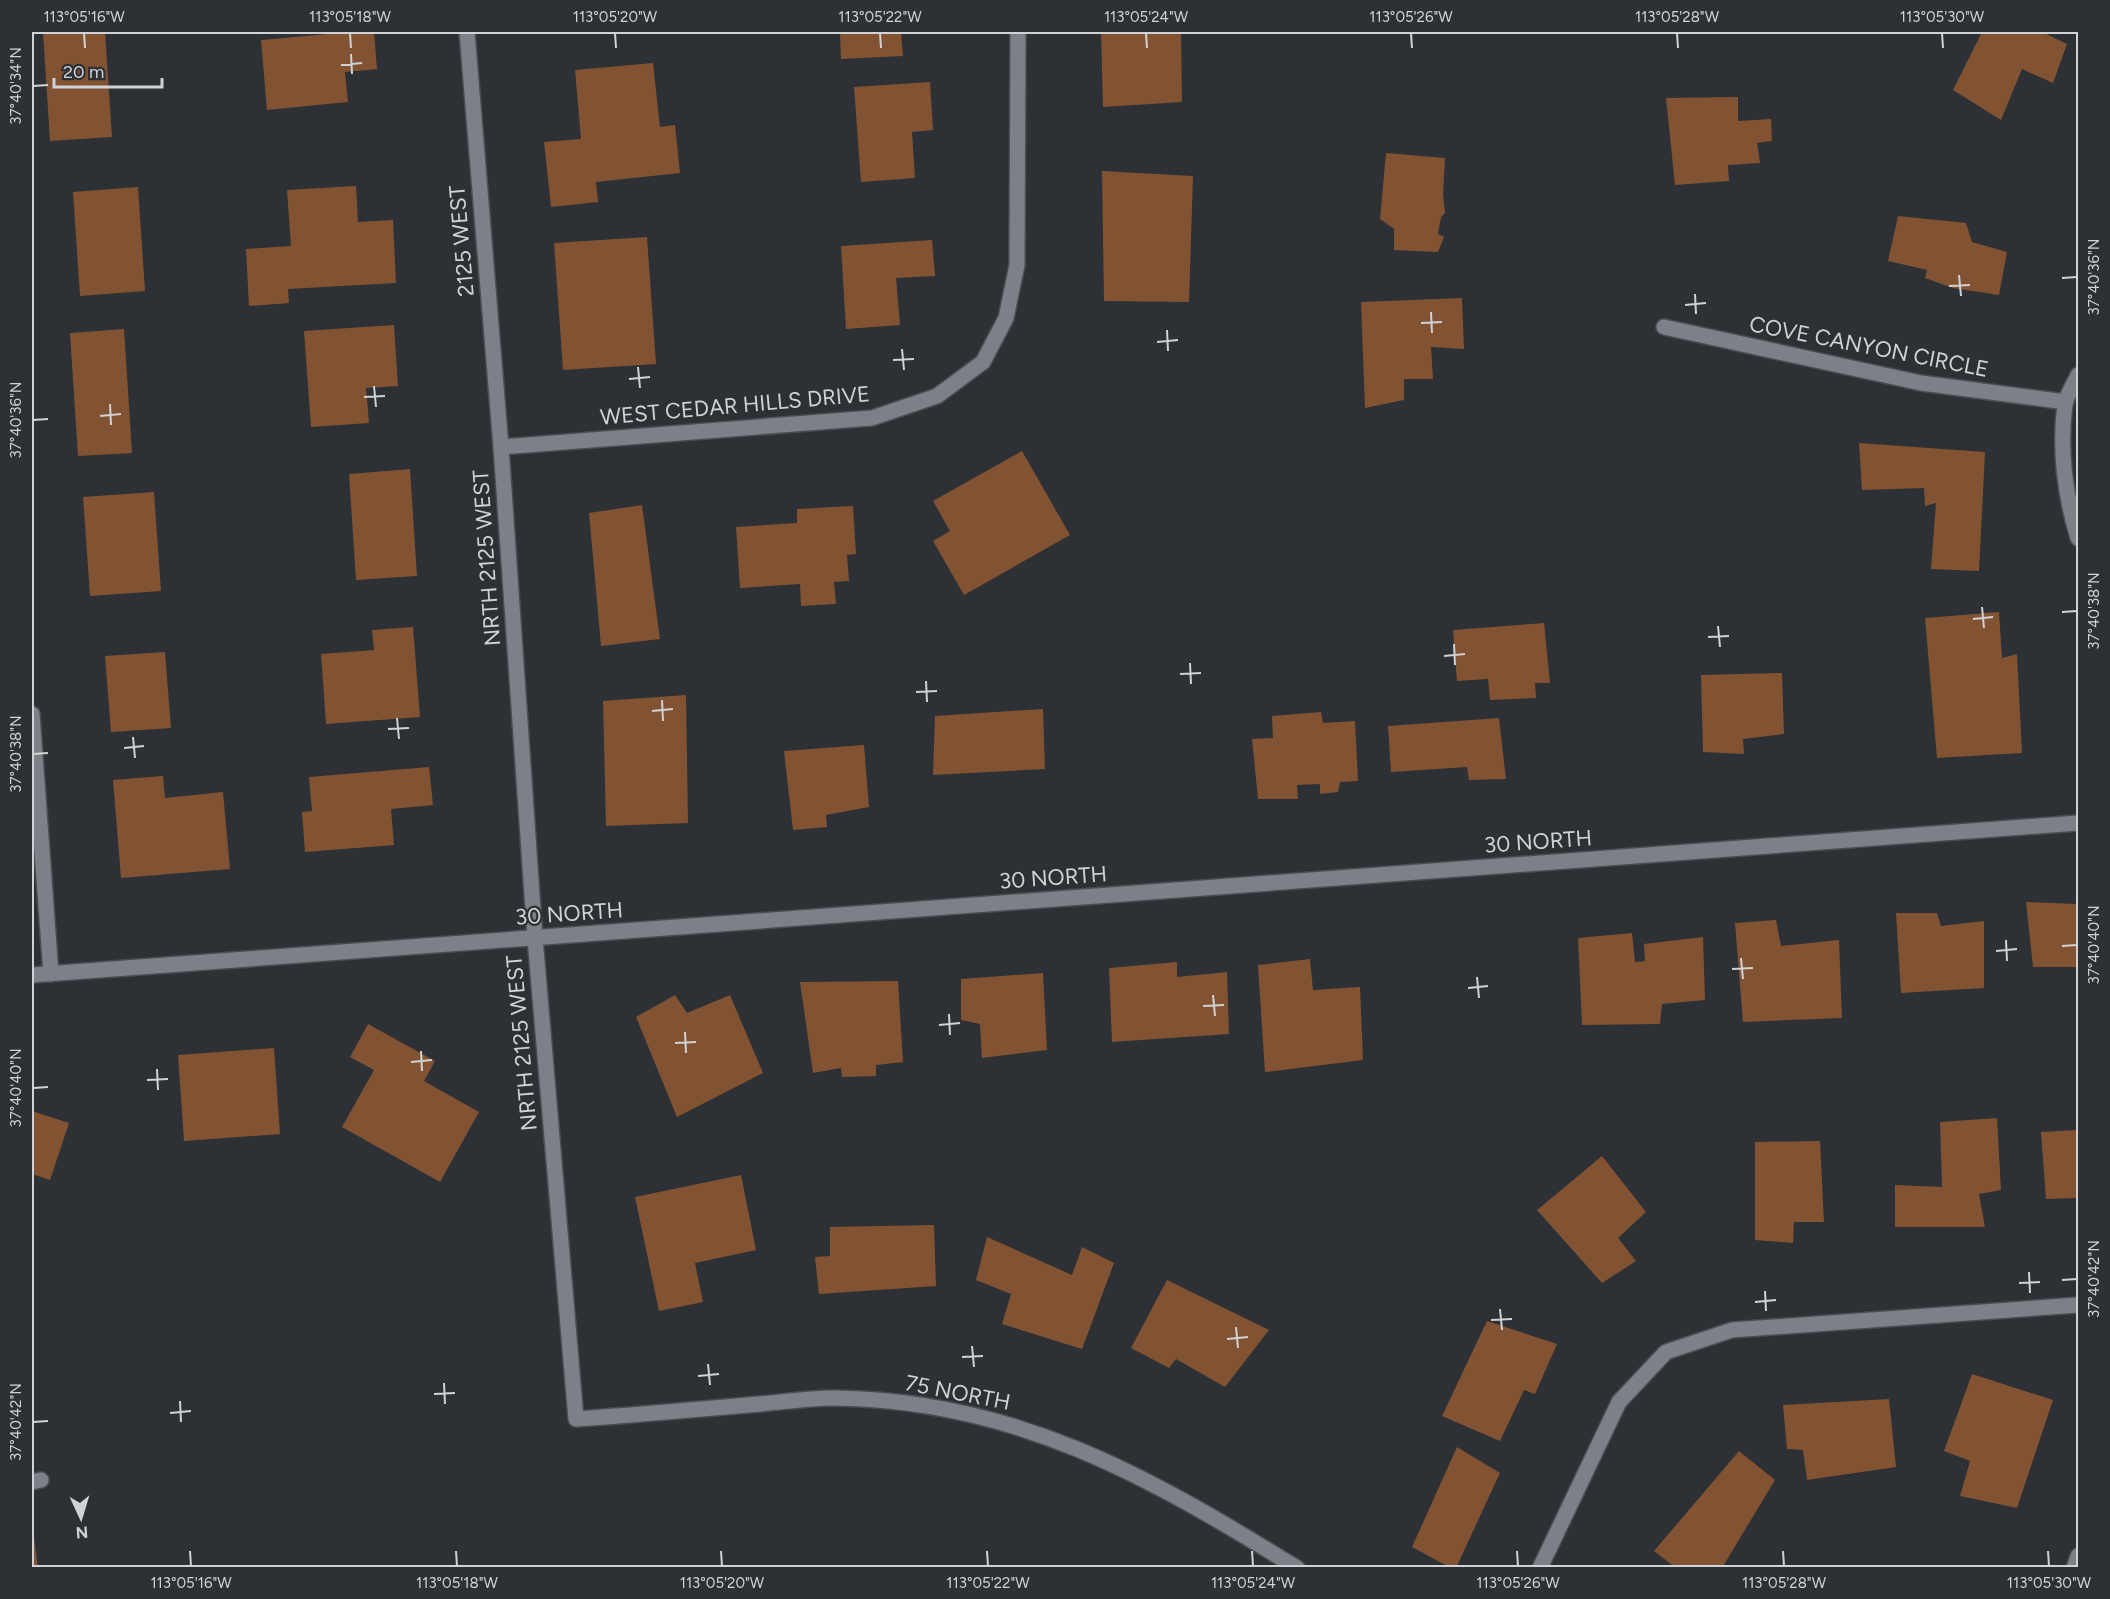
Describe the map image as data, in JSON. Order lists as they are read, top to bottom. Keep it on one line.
{"streets":{"street":["2125 WEST","COVE CANYON CIRCLE","WEST CEDAR HILLS DRIVE","NRTH 2125 WEST","30 NORTH","75 NORTH"]},"crossings":[["2125 WEST","WEST CEDAR HILLS DRIVE"],["2125 WEST","NRTH 2125 WEST"],["WEST CEDAR HILLS DRIVE","NRTH 2125 WEST"],["NRTH 2125 WEST","30 NORTH"],["NRTH 2125 WEST","75 NORTH"]],"scale_bar":"20 m","north":"bottom","coordinates":["113°05'16\"W","113°05'18\"W","113°05'20\"W","113°05'22\"W","113°05'24\"W","113°05'26\"W","113°05'28\"W","113°05'30\"W","37°40'34\"N","37°40'36\"N","37°40'38\"N","37°40'40\"N","37°40'42\"N"]}
